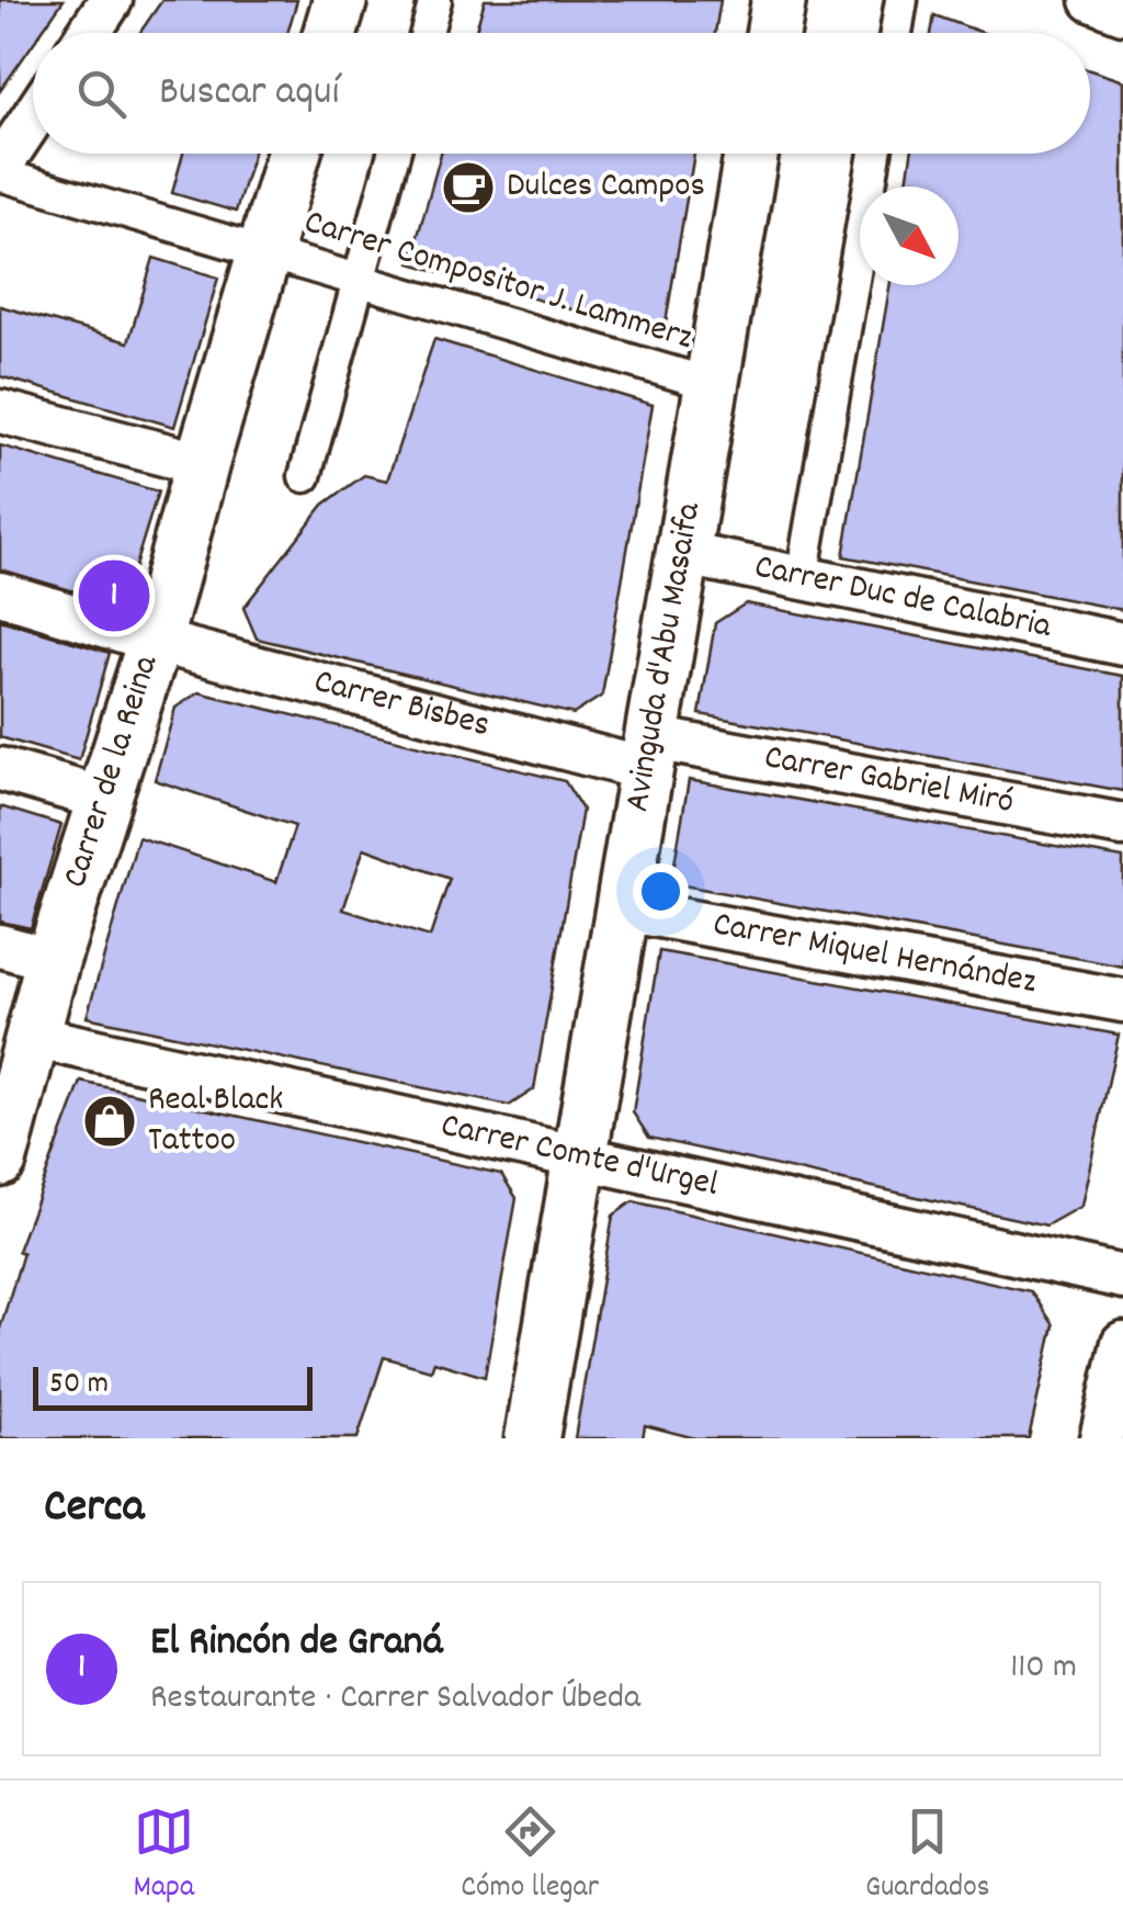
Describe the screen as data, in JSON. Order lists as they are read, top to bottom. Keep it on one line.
{"streets":{"street":["Carrer Compositor J. Lammerz","Carrer Duc de Calabria","Avinguda d'Abu Masaifa","Carrer Bisbes","Carrer de la Reina","Carrer Gabriel Miró","Carrer Miquel Hernández","Carrer Comte d'Urgel"]},"crossings":[["Carrer Compositor J. Lammerz","Avinguda d'Abu Masaifa"],["Carrer Compositor J. Lammerz","Carrer de la Reina"],["Carrer Duc de Calabria","Avinguda d'Abu Masaifa"],["Avinguda d'Abu Masaifa","Carrer Bisbes"],["Avinguda d'Abu Masaifa","Carrer Gabriel Miró"],["Avinguda d'Abu Masaifa","Carrer Miquel Hernández"],["Avinguda d'Abu Masaifa","Carrer Comte d'Urgel"],["Carrer Bisbes","Carrer de la Reina"],["Carrer Bisbes","Carrer Gabriel Miró"],["Carrer de la Reina","Carrer Comte d'Urgel"]],"places":{"cafe":["Dulces Campos"],"shop":["Real Black Tattoo"]},"scale_bar":"50 m","north":"bottom right","page":{"search":"Buscar aquí","pins":"1","scale":"50 m","heading":"Cerca","list":[{"mark":"1","name":"El Rincón de Graná","note":"Restaurante · Carrer Salvador Úbeda","value":"110 m"}],"nav":["Mapa","Cómo llegar","Guardados"]}}
